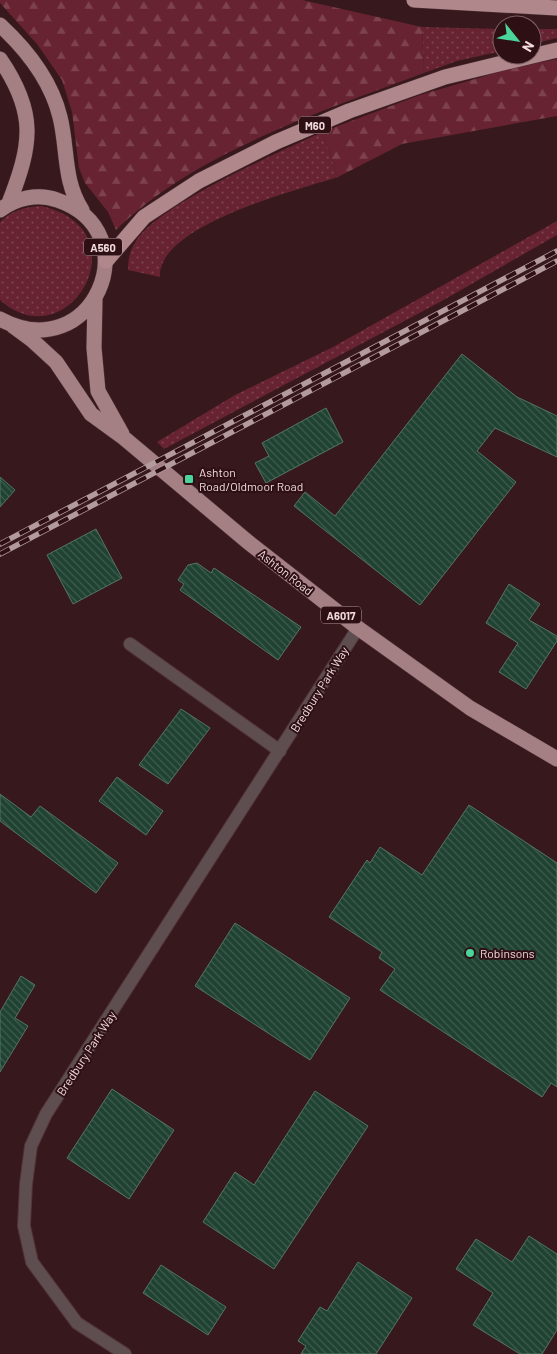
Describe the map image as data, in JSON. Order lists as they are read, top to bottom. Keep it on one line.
{"streets":{"highway":["M60","A560","Ashton Road","A6017"],"street":["Bredbury Park Way"]},"crossings":[["M60","A560"],["A560","Ashton Road"],["Ashton Road","Bredbury Park Way"]],"places":{"transit":["Ashton Road/Oldmoor Road"],"other":["Robinsons"]},"north":"bottom right"}
